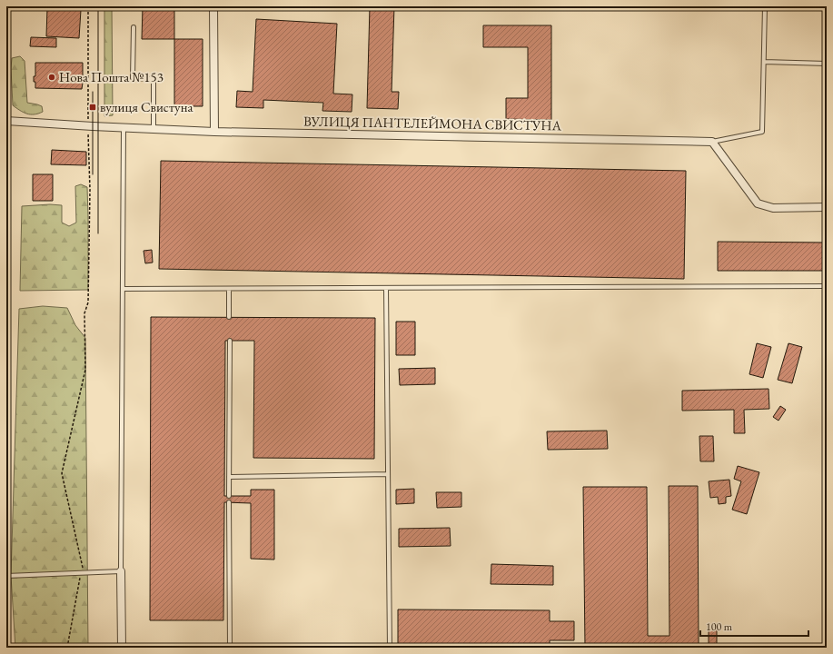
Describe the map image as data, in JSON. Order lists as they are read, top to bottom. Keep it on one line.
{"streets":{"street":["ВУЛИЦЯ ПАНТЕЛЕЙМОНА СВИСТУНА"]},"places":{"other":["Нова Пошта №153"],"transit":["вулиця Свистуна"]},"scale_bar":"100 m"}
